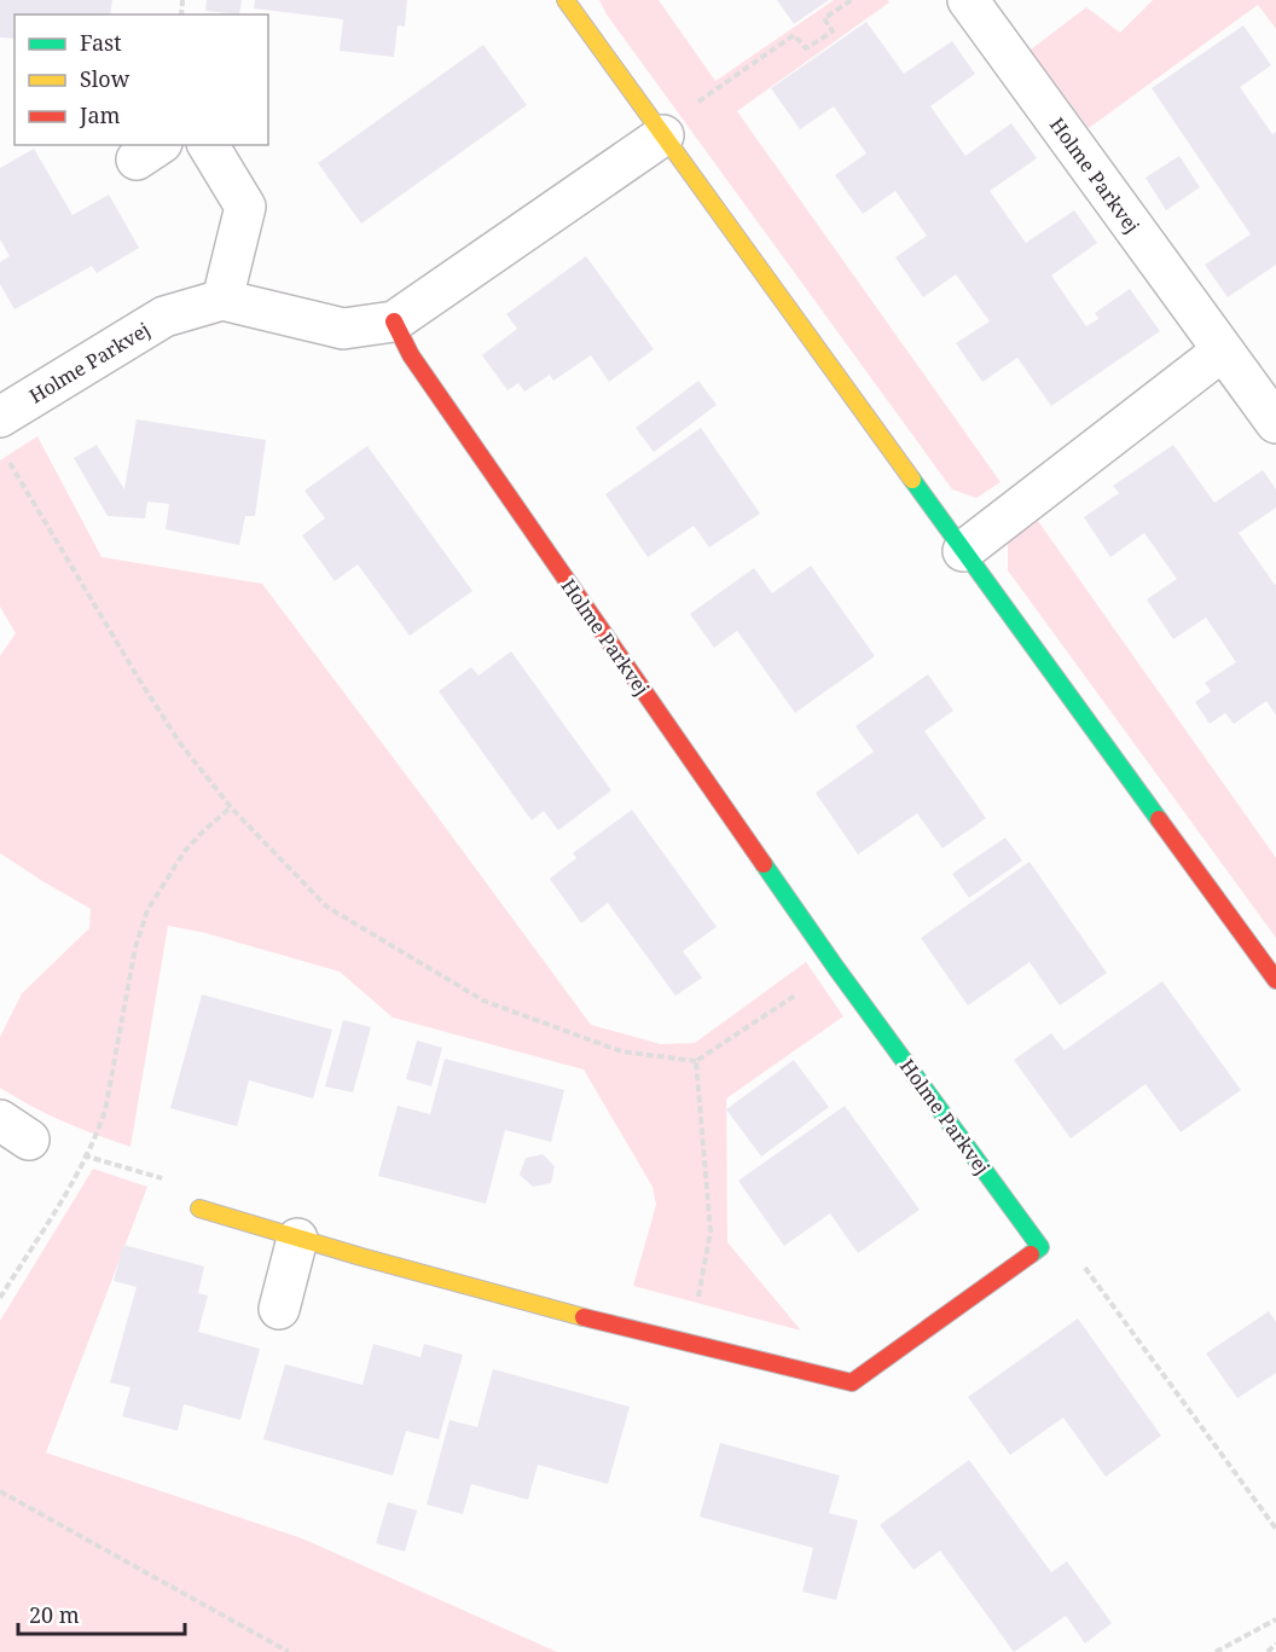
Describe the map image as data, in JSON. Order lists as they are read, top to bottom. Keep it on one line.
{"streets":{"street":["Holme Parkvej"]},"legend":["Fast","Slow","Jam"],"scale_bar":"20 m"}
